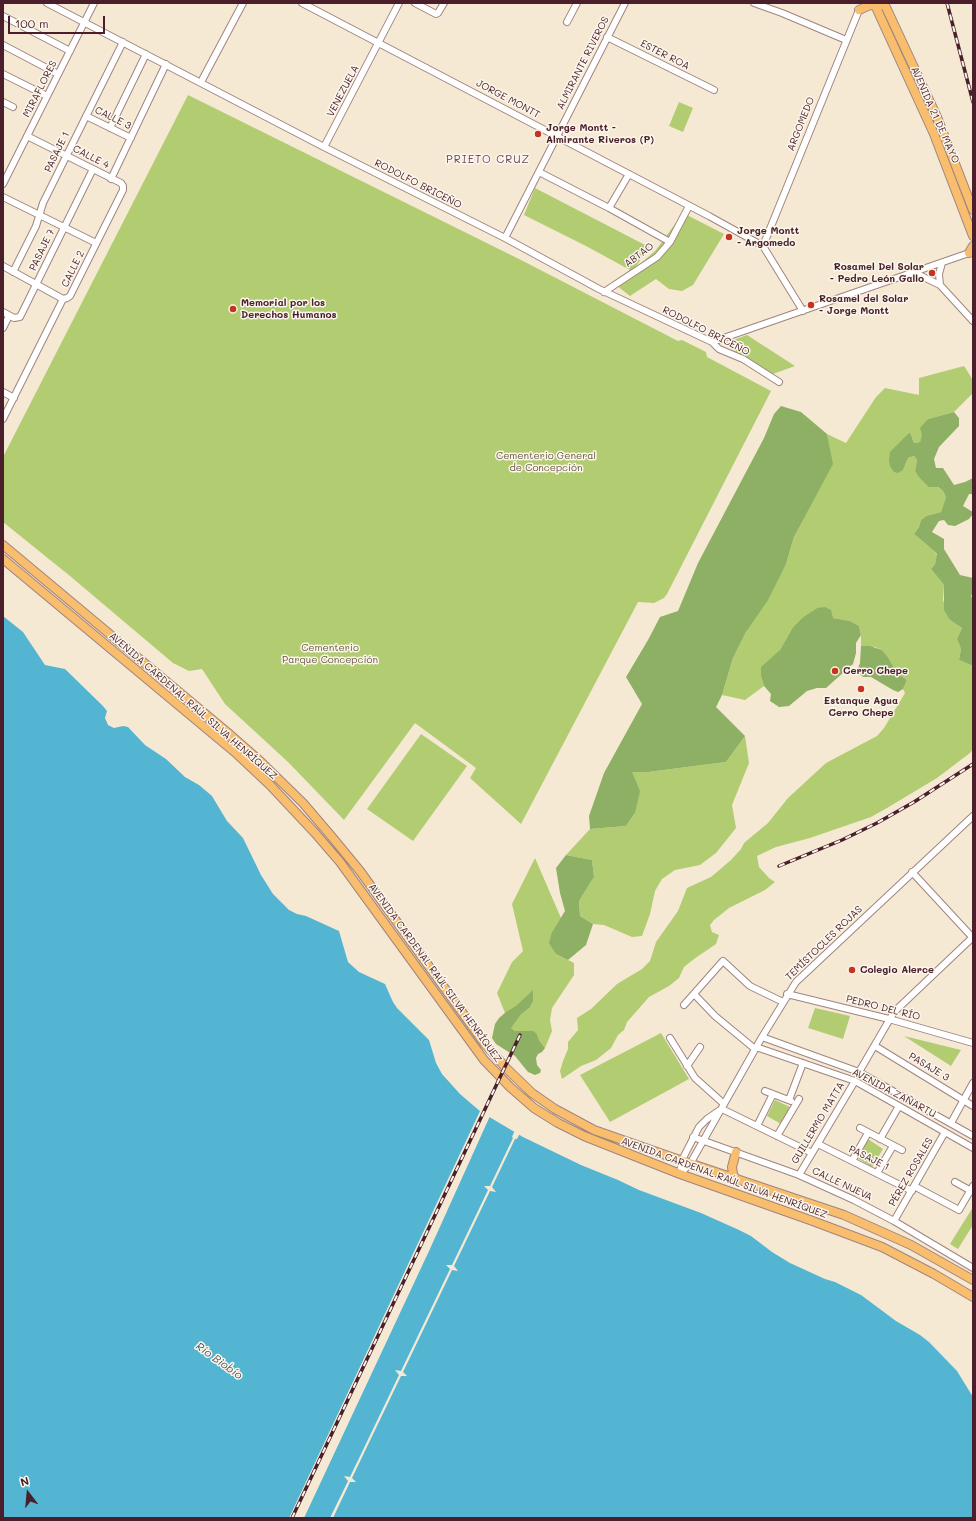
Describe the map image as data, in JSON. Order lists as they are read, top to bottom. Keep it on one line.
{"streets":{"main road":["AVENIDA 21 DE MAYO","AVENIDA CARDENAL RAÚL SILVA HENRÍQUEZ"],"street":["ESTER ROA","ALMIRANTE RIVEROS","MIRAFLORES","VENEZUELA","JORGE MONTT","CALLE 3","ARGOMEDO","PASAJE 1","CALLE 4","RODOLFO BRICEÑO","PASAJE 7","ABTAO","CALLE 2","TEMÍSTOCLES ROJAS","PEDRO DEL RÍO","PASAJE 3","AVENIDA ZAÑARTU","GUILLERMO MATTA","PÉREZ ROSALES","CALLE NUEVA"]},"crossings":[["ESTER ROA","ALMIRANTE RIVEROS"],["ALMIRANTE RIVEROS","JORGE MONTT"],["ALMIRANTE RIVEROS","RODOLFO BRICEÑO"],["MIRAFLORES","CALLE 4"],["MIRAFLORES","RODOLFO BRICEÑO"],["VENEZUELA","JORGE MONTT"],["VENEZUELA","RODOLFO BRICEÑO"],["JORGE MONTT","ARGOMEDO"],["JORGE MONTT","ABTAO"],["CALLE 3","PASAJE 1"],["PASAJE 1","CALLE 4"],["PASAJE 1","RODOLFO BRICEÑO"],["PASAJE 1","GUILLERMO MATTA"],["PASAJE 1","PÉREZ ROSALES"],["CALLE 4","PASAJE 7"],["CALLE 4","CALLE 2"],["RODOLFO BRICEÑO","ABTAO"],["AVENIDA CARDENAL RAÚL SILVA HENRÍQUEZ","TEMÍSTOCLES ROJAS"],["TEMÍSTOCLES ROJAS","PEDRO DEL RÍO"],["TEMÍSTOCLES ROJAS","AVENIDA ZAÑARTU"],["TEMÍSTOCLES ROJAS","CALLE NUEVA"],["AVENIDA ZAÑARTU","GUILLERMO MATTA"],["AVENIDA ZAÑARTU","PÉREZ ROSALES"],["GUILLERMO MATTA","CALLE NUEVA"],["PÉREZ ROSALES","CALLE NUEVA"]],"districts":["PRIETO CRUZ"],"water":["Río Biobío"],"parks":["Cementerio General de Concepción","Cementerio Parque Concepción"],"places":["Jorge Montt - Almirante Riveros (P)","Jorge Montt - Argomedo","Rosamel Del Solar - Pedro León Gallo","Rosamel del Solar - Jorge Montt","Memorial por los Derechos Humanos","Cerro Chepe","Estanque Agua Cerro Chepe","Colegio Alerce"],"scale_bar":"100 m","north":"top"}
